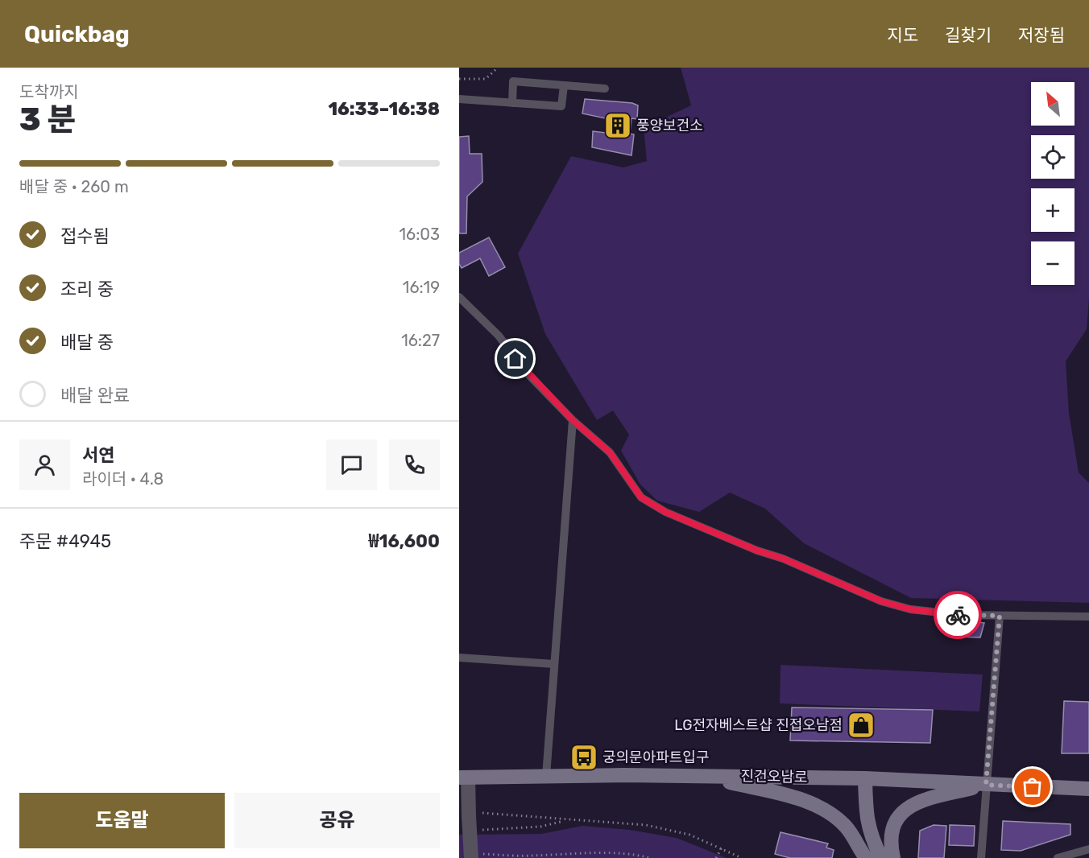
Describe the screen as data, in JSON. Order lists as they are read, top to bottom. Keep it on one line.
{"streets":{"main road":["진건오남로"]},"places":{"building":["풍양보건소"],"shop":["LG전자베스트샵 진접오남점"],"bus stop":["궁의문아파트입구"]},"north":"top left","page":{"header":"Quickbag","nav":["지도","길찾기","저장됨"],"heading":["3 분","도착까지","16:33–16:38"],"panel":["서연","라이더 · 4.8","주문 #4945","₩16,600"],"map_buttons":["+","−"],"bar":"배달 중 · 260 m","list":[["접수됨","16:03"],["조리 중","16:19"],["배달 중","16:27"],"배달 완료"],"buttons":["도움말","공유"]}}
